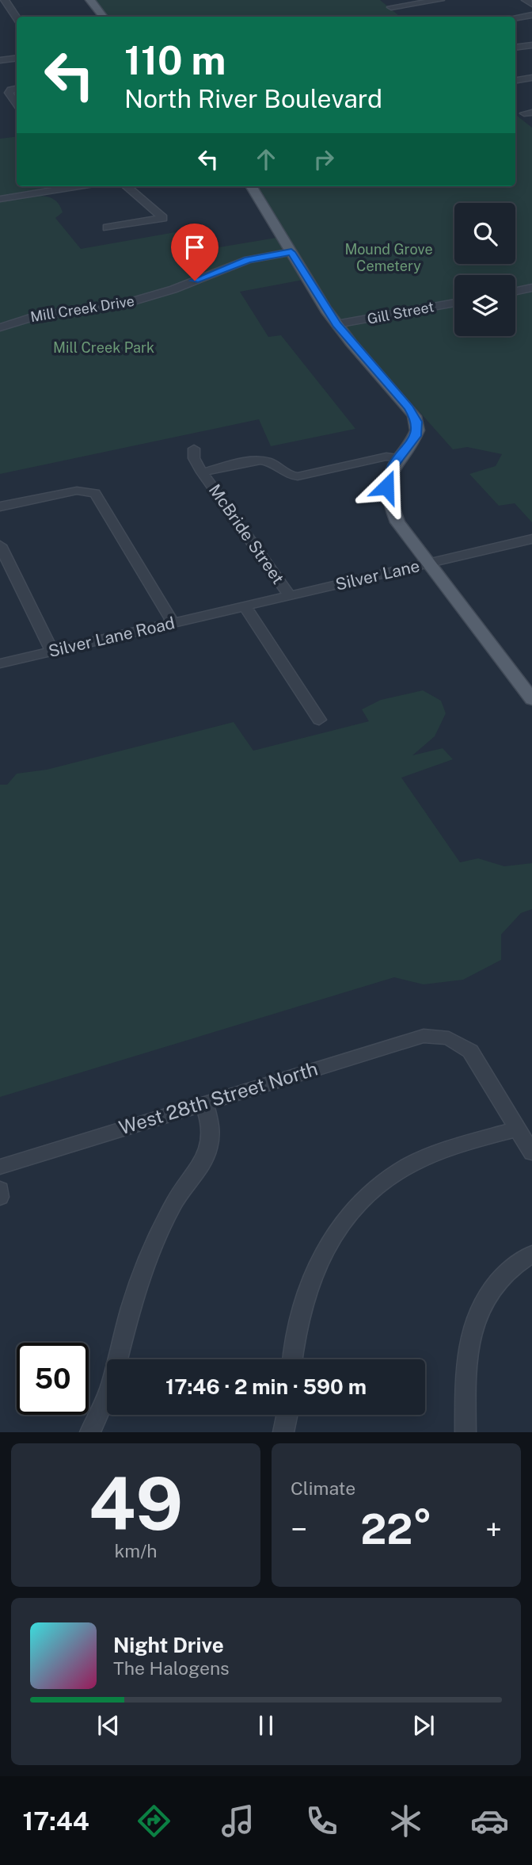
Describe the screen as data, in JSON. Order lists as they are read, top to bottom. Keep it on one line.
{"streets":{"street":["Mill Creek Drive","Gill Street","McBride Street","Silver Lane","Silver Lane Road","West 28th Street North"]},"crossings":[["McBride Street","Silver Lane"],["Silver Lane","Silver Lane Road"]],"parks":["Mound Grove Cemetery","Mill Creek Park"],"page":{"turn":["110 m","North River Boulevard"],"limit":"50","trip":"17:46 · 2 min · 590 m","tile":[["49","km/h"],"Climate"],"heat":["−","22°","+"],"song":["Night Drive","The Halogens"],"tabs":"17:44"}}
